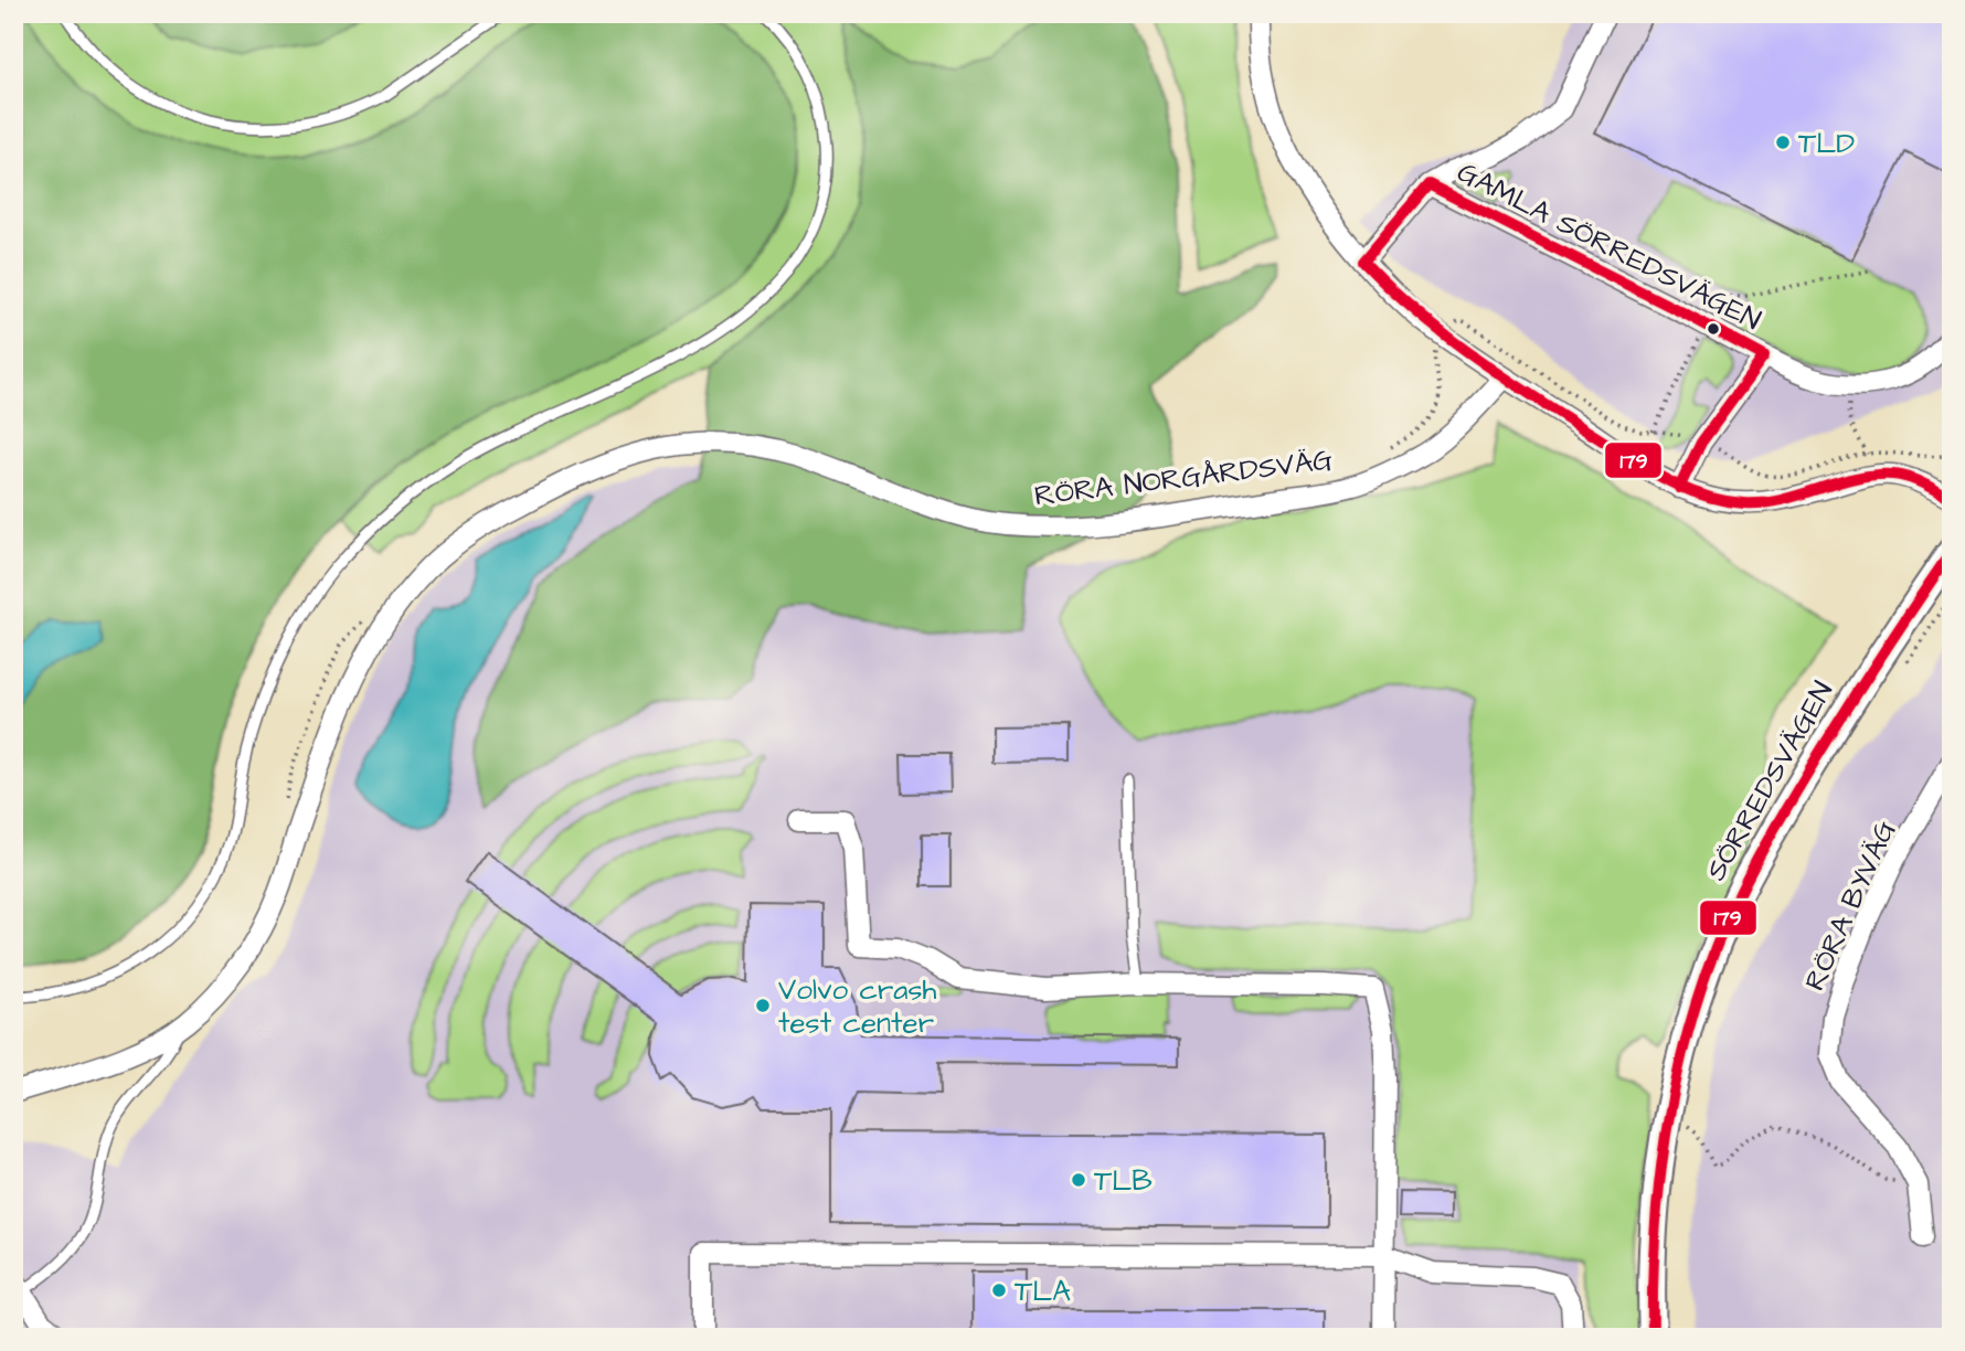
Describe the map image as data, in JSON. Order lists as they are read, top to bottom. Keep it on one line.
{"streets":{"street":["GAMLA SÖRREDSVÄGEN","RÖRA NORGÅRDSVÄG","SÖRREDSVÄGEN","RÖRA BYVÄG"]},"places":["TLD","Volvo crash test center","TLB","TLA"],"lines":["transit line 179"]}
